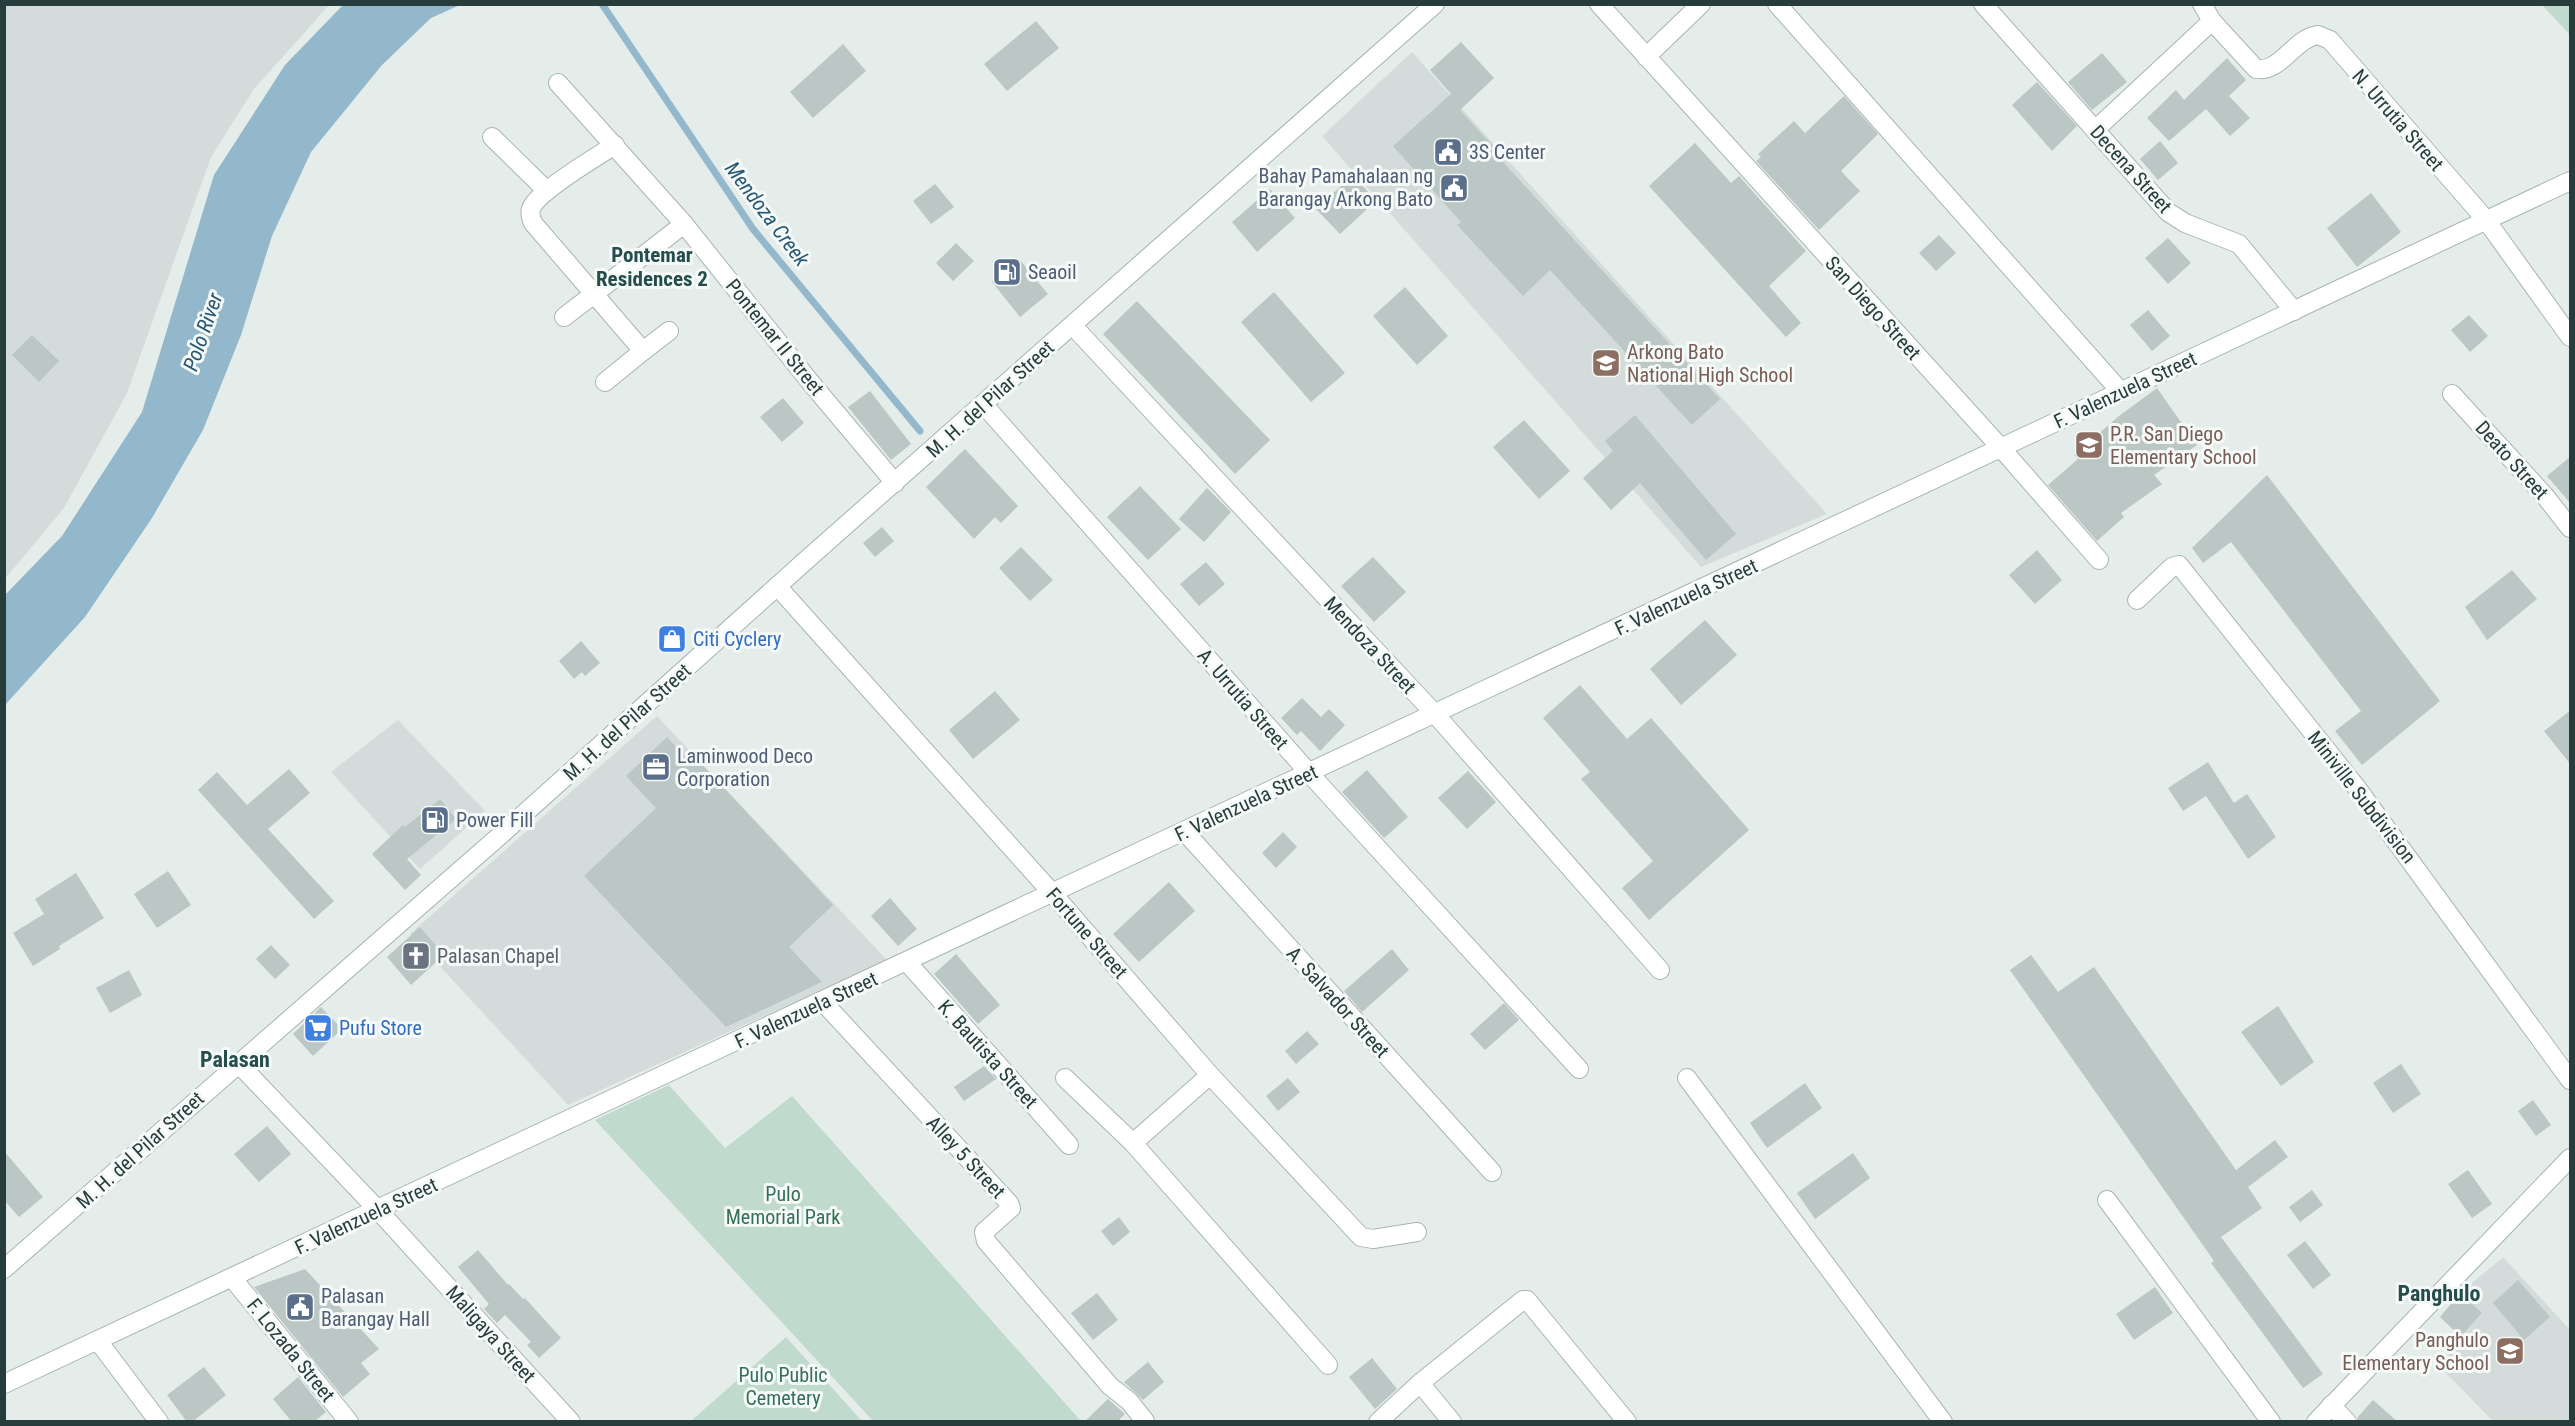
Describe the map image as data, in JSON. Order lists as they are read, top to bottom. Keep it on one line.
{"streets":{"street":["N. Urrutia Street","Decena Street","San Diego Street","Pontemar II Street","F. Valenzuela Street","M. H. del Pilar Street","Deato Street","Mendoza Street","A. Urrutia Street","Miniville Subdivision","Fortune Street","A. Salvador Street","K. Bautista Street","Alley 5 Street","Maligaya Street","F. Lozada Street"]},"crossings":[["N. Urrutia Street","F. Valenzuela Street"],["Decena Street","F. Valenzuela Street"],["San Diego Street","F. Valenzuela Street"],["Pontemar II Street","M. H. del Pilar Street"],["F. Valenzuela Street","Mendoza Street"],["F. Valenzuela Street","A. Urrutia Street"],["F. Valenzuela Street","Fortune Street"],["F. Valenzuela Street","A. Salvador Street"],["F. Valenzuela Street","K. Bautista Street"],["F. Valenzuela Street","Alley 5 Street"],["F. Valenzuela Street","Maligaya Street"],["F. Valenzuela Street","F. Lozada Street"],["M. H. del Pilar Street","Mendoza Street"],["M. H. del Pilar Street","A. Urrutia Street"],["M. H. del Pilar Street","Fortune Street"],["M. H. del Pilar Street","Maligaya Street"]],"districts":["Pontemar Residences 2","Palasan","Panghulo"],"water":["Mendoza Creek","Polo River"],"parks":["Pulo Memorial Park","Pulo Public Cemetery"],"places":{"public building":["3S Center","Bahay Pamahalaan ng Barangay Arkong Bato","Palasan Barangay Hall"],"fuel station":["Seaoil","Power Fill"],"school or university":["Arkong Bato National High School","P.R. San Diego Elementary School","Panghulo Elementary School"],"shop":["Citi Cyclery"],"office":["Laminwood Deco Corporation"],"church":["Palasan Chapel"],"supermarket":["Pufu Store"]}}
